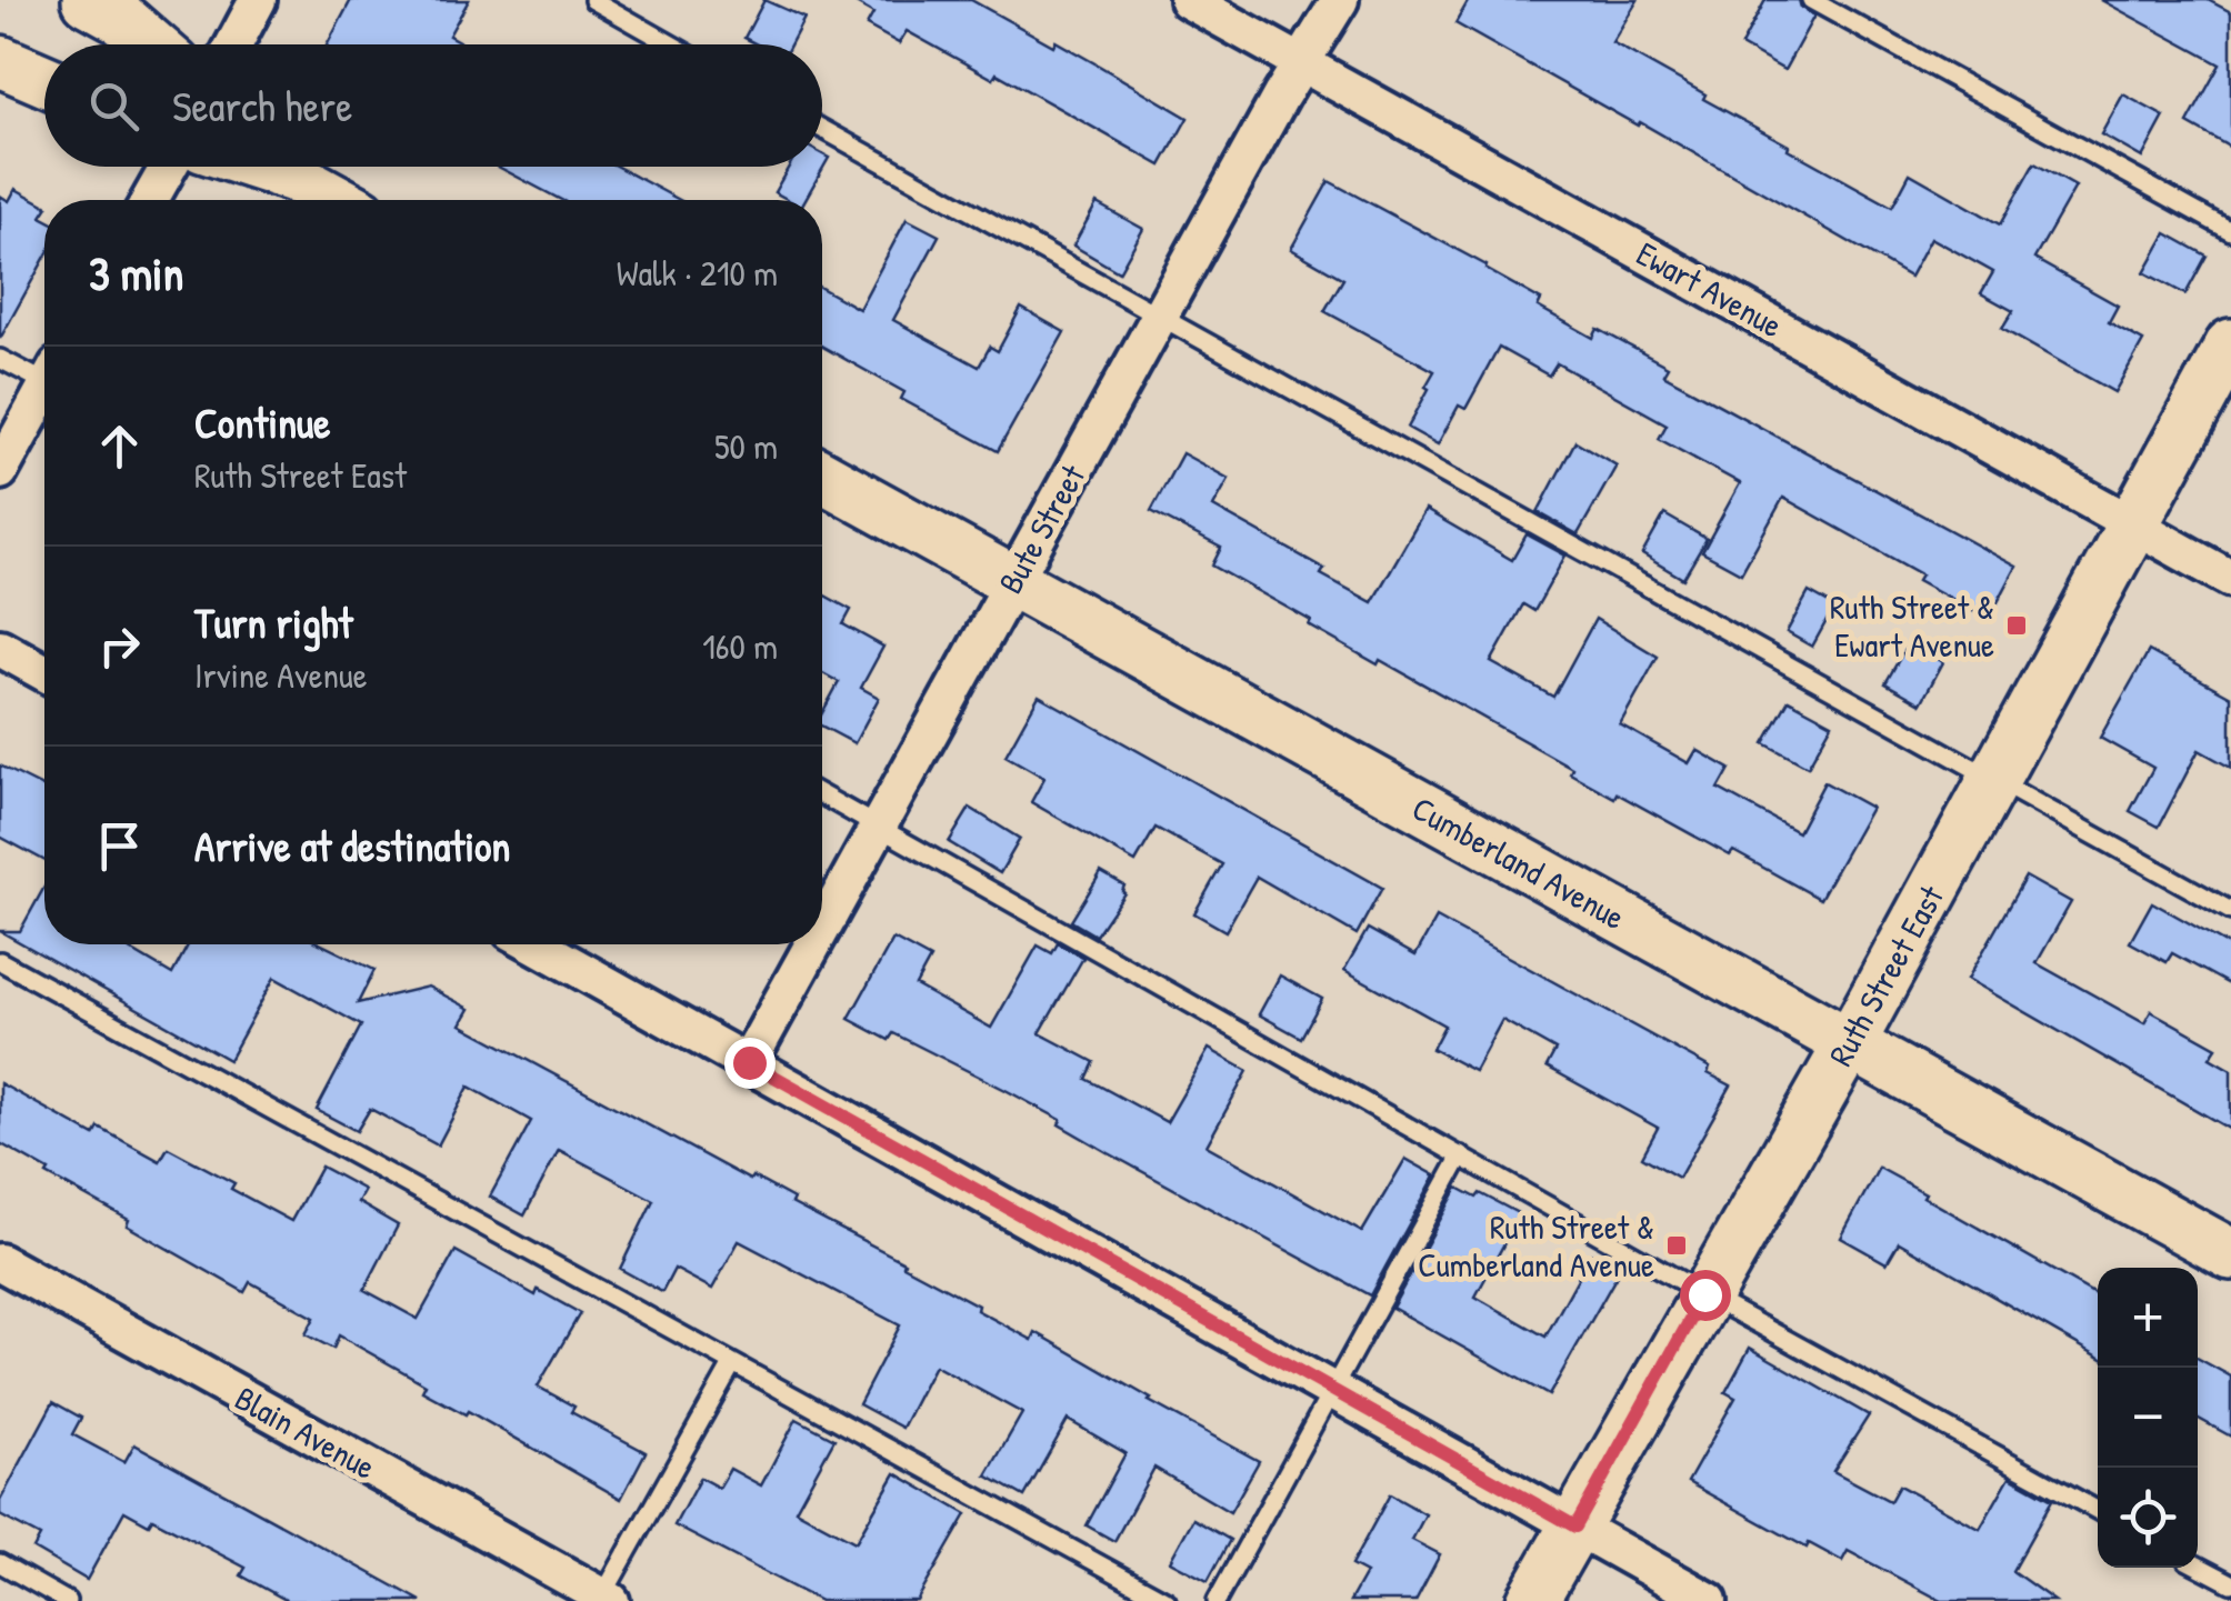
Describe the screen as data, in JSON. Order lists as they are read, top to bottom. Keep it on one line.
{"streets":{"street":["Ewart Avenue","Bute Street","Cumberland Avenue","Ruth Street East","Blain Avenue"]},"crossings":[["Ewart Avenue","Bute Street"],["Ewart Avenue","Ruth Street East"],["Bute Street","Cumberland Avenue"],["Cumberland Avenue","Ruth Street East"]],"places":{"transit":["Ruth Street & Ewart Avenue","Ruth Street & Cumberland Avenue"]},"page":{"search":"Search here","heading":["3 min","Walk · 210 m"],"list":[["Continue","Ruth Street East","50 m"],["Turn right","Irvine Avenue","160 m"],"Arrive at destination"],"map_buttons":["+","−"]}}
